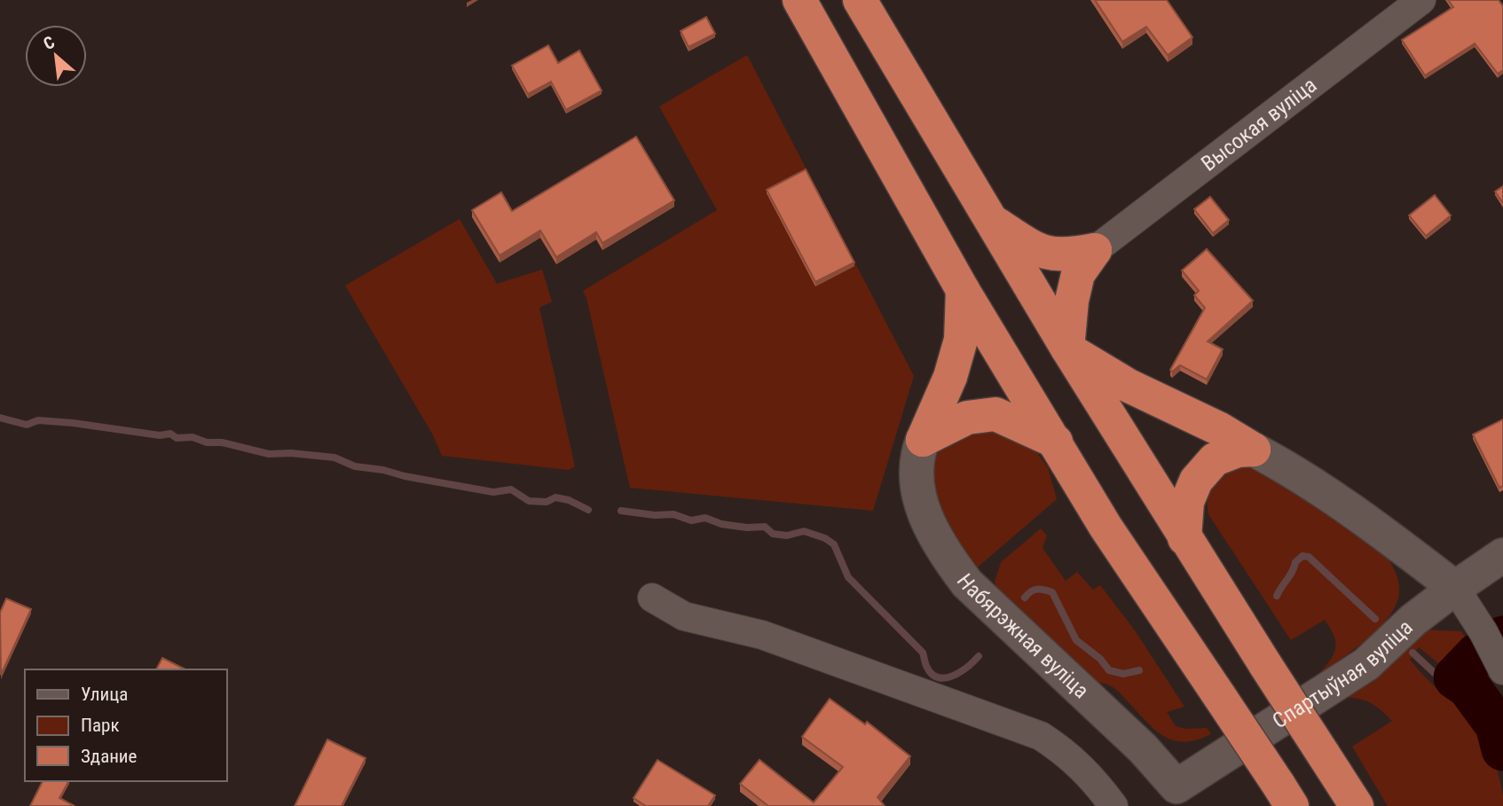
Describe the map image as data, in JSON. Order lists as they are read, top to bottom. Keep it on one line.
{"streets":{"street":["Высокая вуліца","Набярэжная вуліца","Спартыўная вуліца"]},"crossings":[["Набярэжная вуліца","Спартыўная вуліца"]],"legend":["Улица","Парк","Здание"],"north":"top left"}
